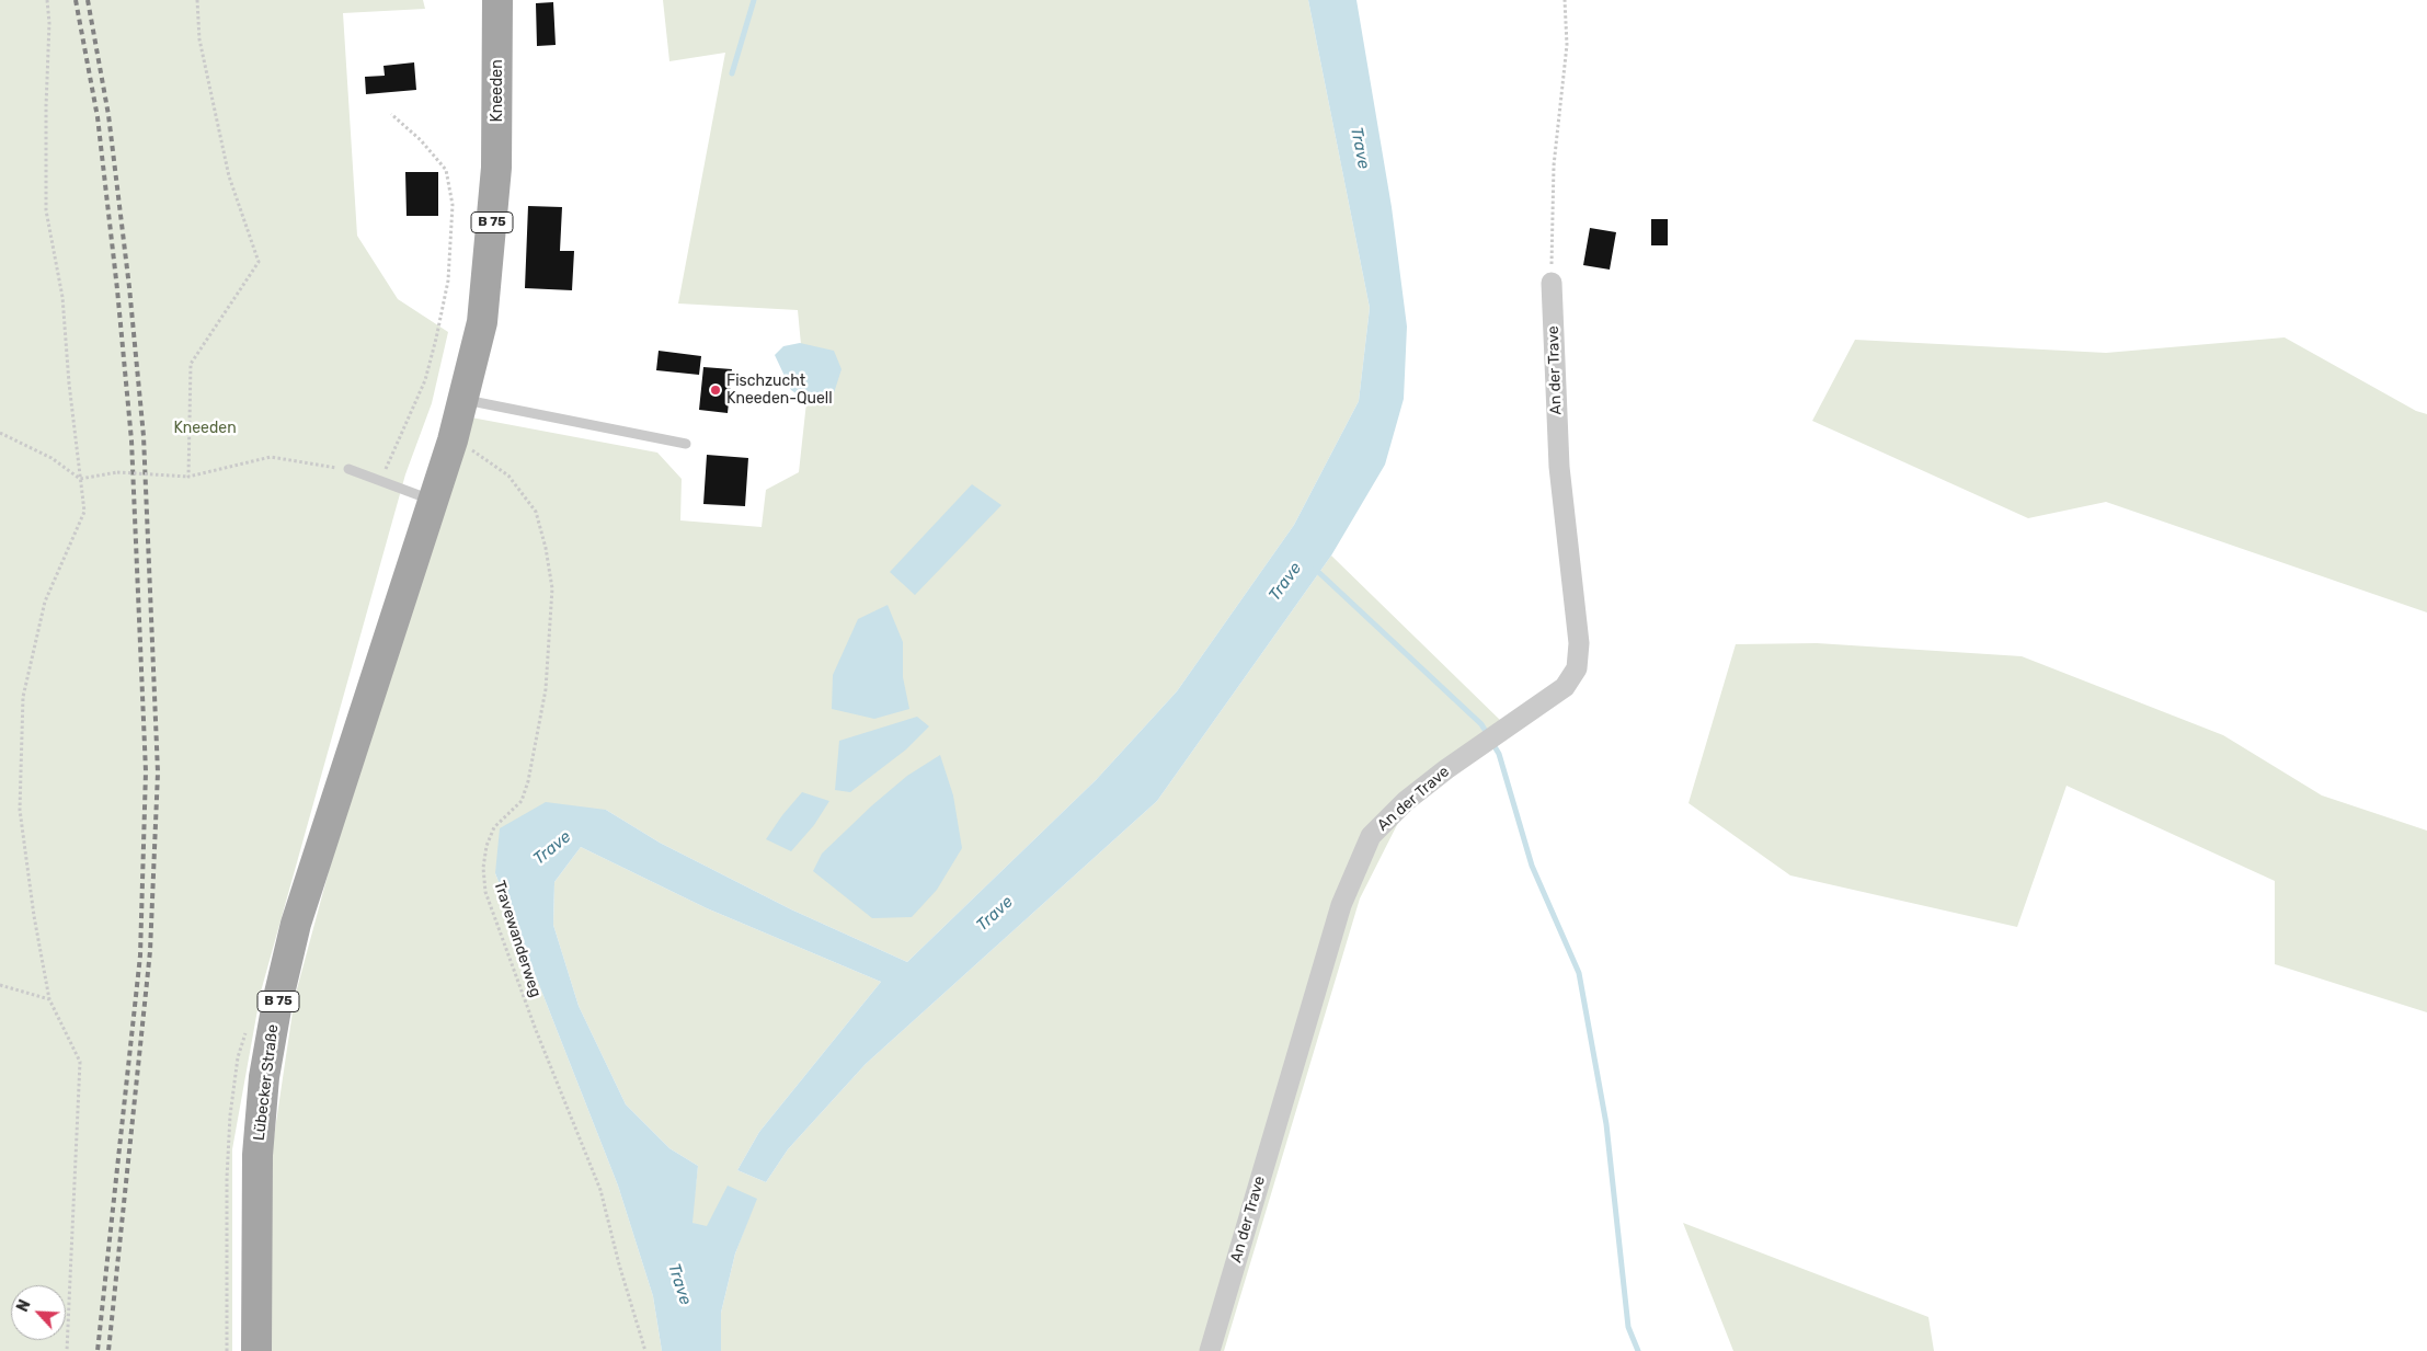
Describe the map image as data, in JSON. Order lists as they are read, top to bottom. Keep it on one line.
{"streets":{"main road":["Kneeden","B 75","Lübecker Straße"],"street":["An der Trave"],"path":["Travewanderweg"]},"crossings":[["Kneeden","B 75"],["Kneeden","Travewanderweg"],["B 75","Travewanderweg"],["B 75","Lübecker Straße"]],"water":["Trave"],"parks":["Kneeden"],"places":["Fischzucht Kneeden-Quell"],"north":"top left"}
